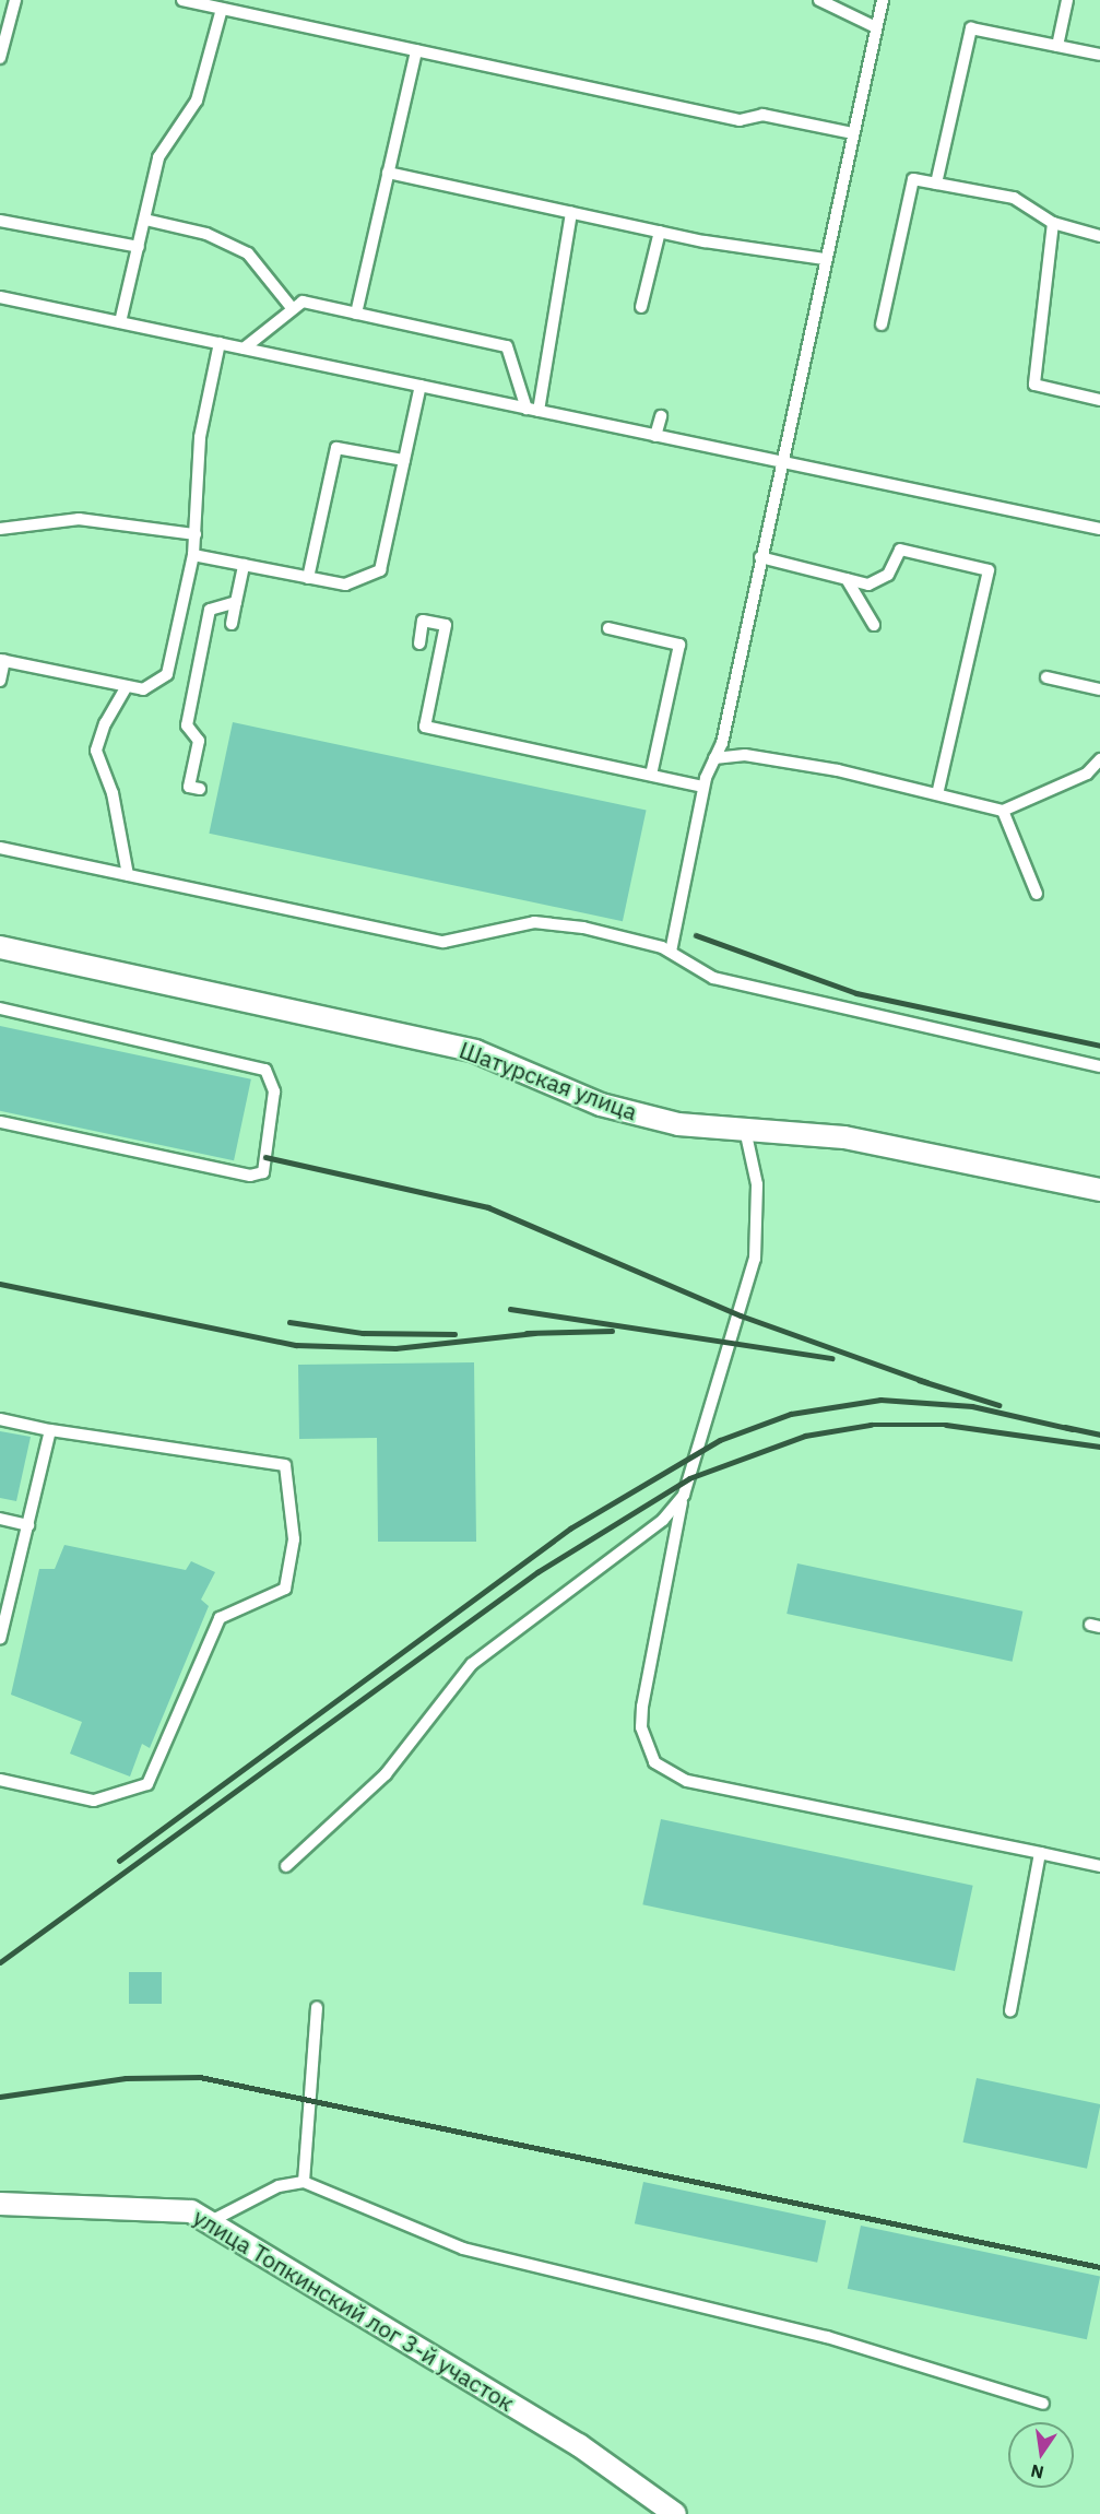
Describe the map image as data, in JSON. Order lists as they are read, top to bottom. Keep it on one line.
{"streets":{"street":["Шатурская улица","улица Топкинский лог 3-й участок"]},"north":"bottom"}
